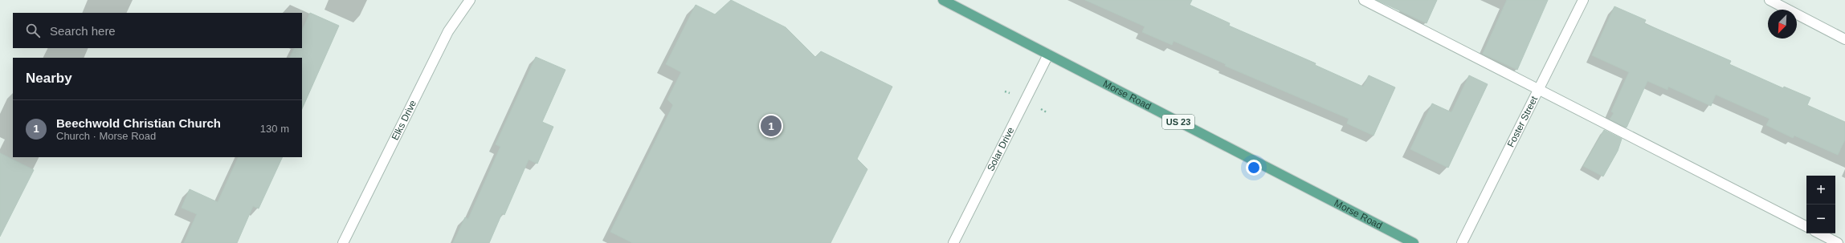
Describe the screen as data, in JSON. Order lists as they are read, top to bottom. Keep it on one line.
{"streets":{"main road":["Morse Road","US 23"],"street":["Elks Drive","Foster Street","Solar Drive"]},"crossings":[["Morse Road","Solar Drive"]],"north":"bottom left","page":{"search":"Search here","heading":"Nearby","list":[{"mark":"1","name":"Beechwold Christian Church","note":"Church · Morse Road","value":"130 m"}],"pins":"1","map_buttons":["+","−"]}}
